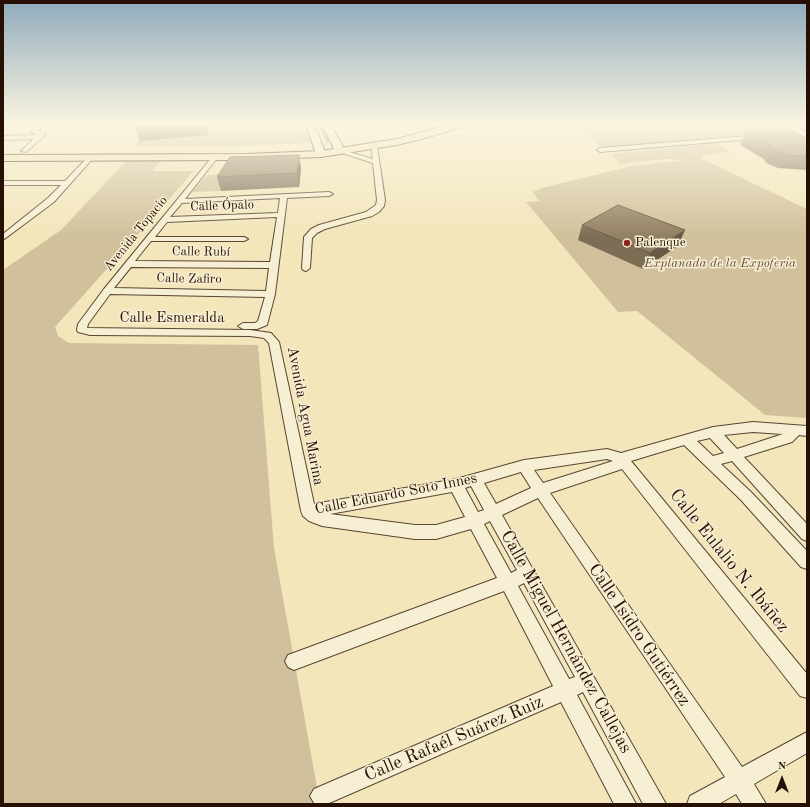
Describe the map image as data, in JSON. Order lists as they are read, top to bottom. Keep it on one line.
{"streets":{"street":["Calle Ópalo","Avenida Topacio","Calle Rubí","Calle Zafiro","Calle Esmeralda","Avenida Agua Marina","Calle Eduardo Soto Innes","Calle Eulalio N. Ibáñez","Calle Isidro Gutiérrez","Calle Miguel Hernández Callejas","Calle Rafaél Suárez Ruiz"]},"crossings":[["Calle Ópalo","Avenida Topacio"],["Avenida Topacio","Calle Rubí"],["Avenida Topacio","Calle Zafiro"],["Avenida Topacio","Calle Esmeralda"],["Calle Esmeralda","Avenida Agua Marina"],["Avenida Agua Marina","Calle Eduardo Soto Innes"],["Calle Eduardo Soto Innes","Calle Eulalio N. Ibáñez"],["Calle Eduardo Soto Innes","Calle Isidro Gutiérrez"],["Calle Eduardo Soto Innes","Calle Miguel Hernández Callejas"],["Calle Miguel Hernández Callejas","Calle Rafaél Suárez Ruiz"]],"parks":["Explanada de la Expoferia"],"places":["Palenque"],"north":"top"}
